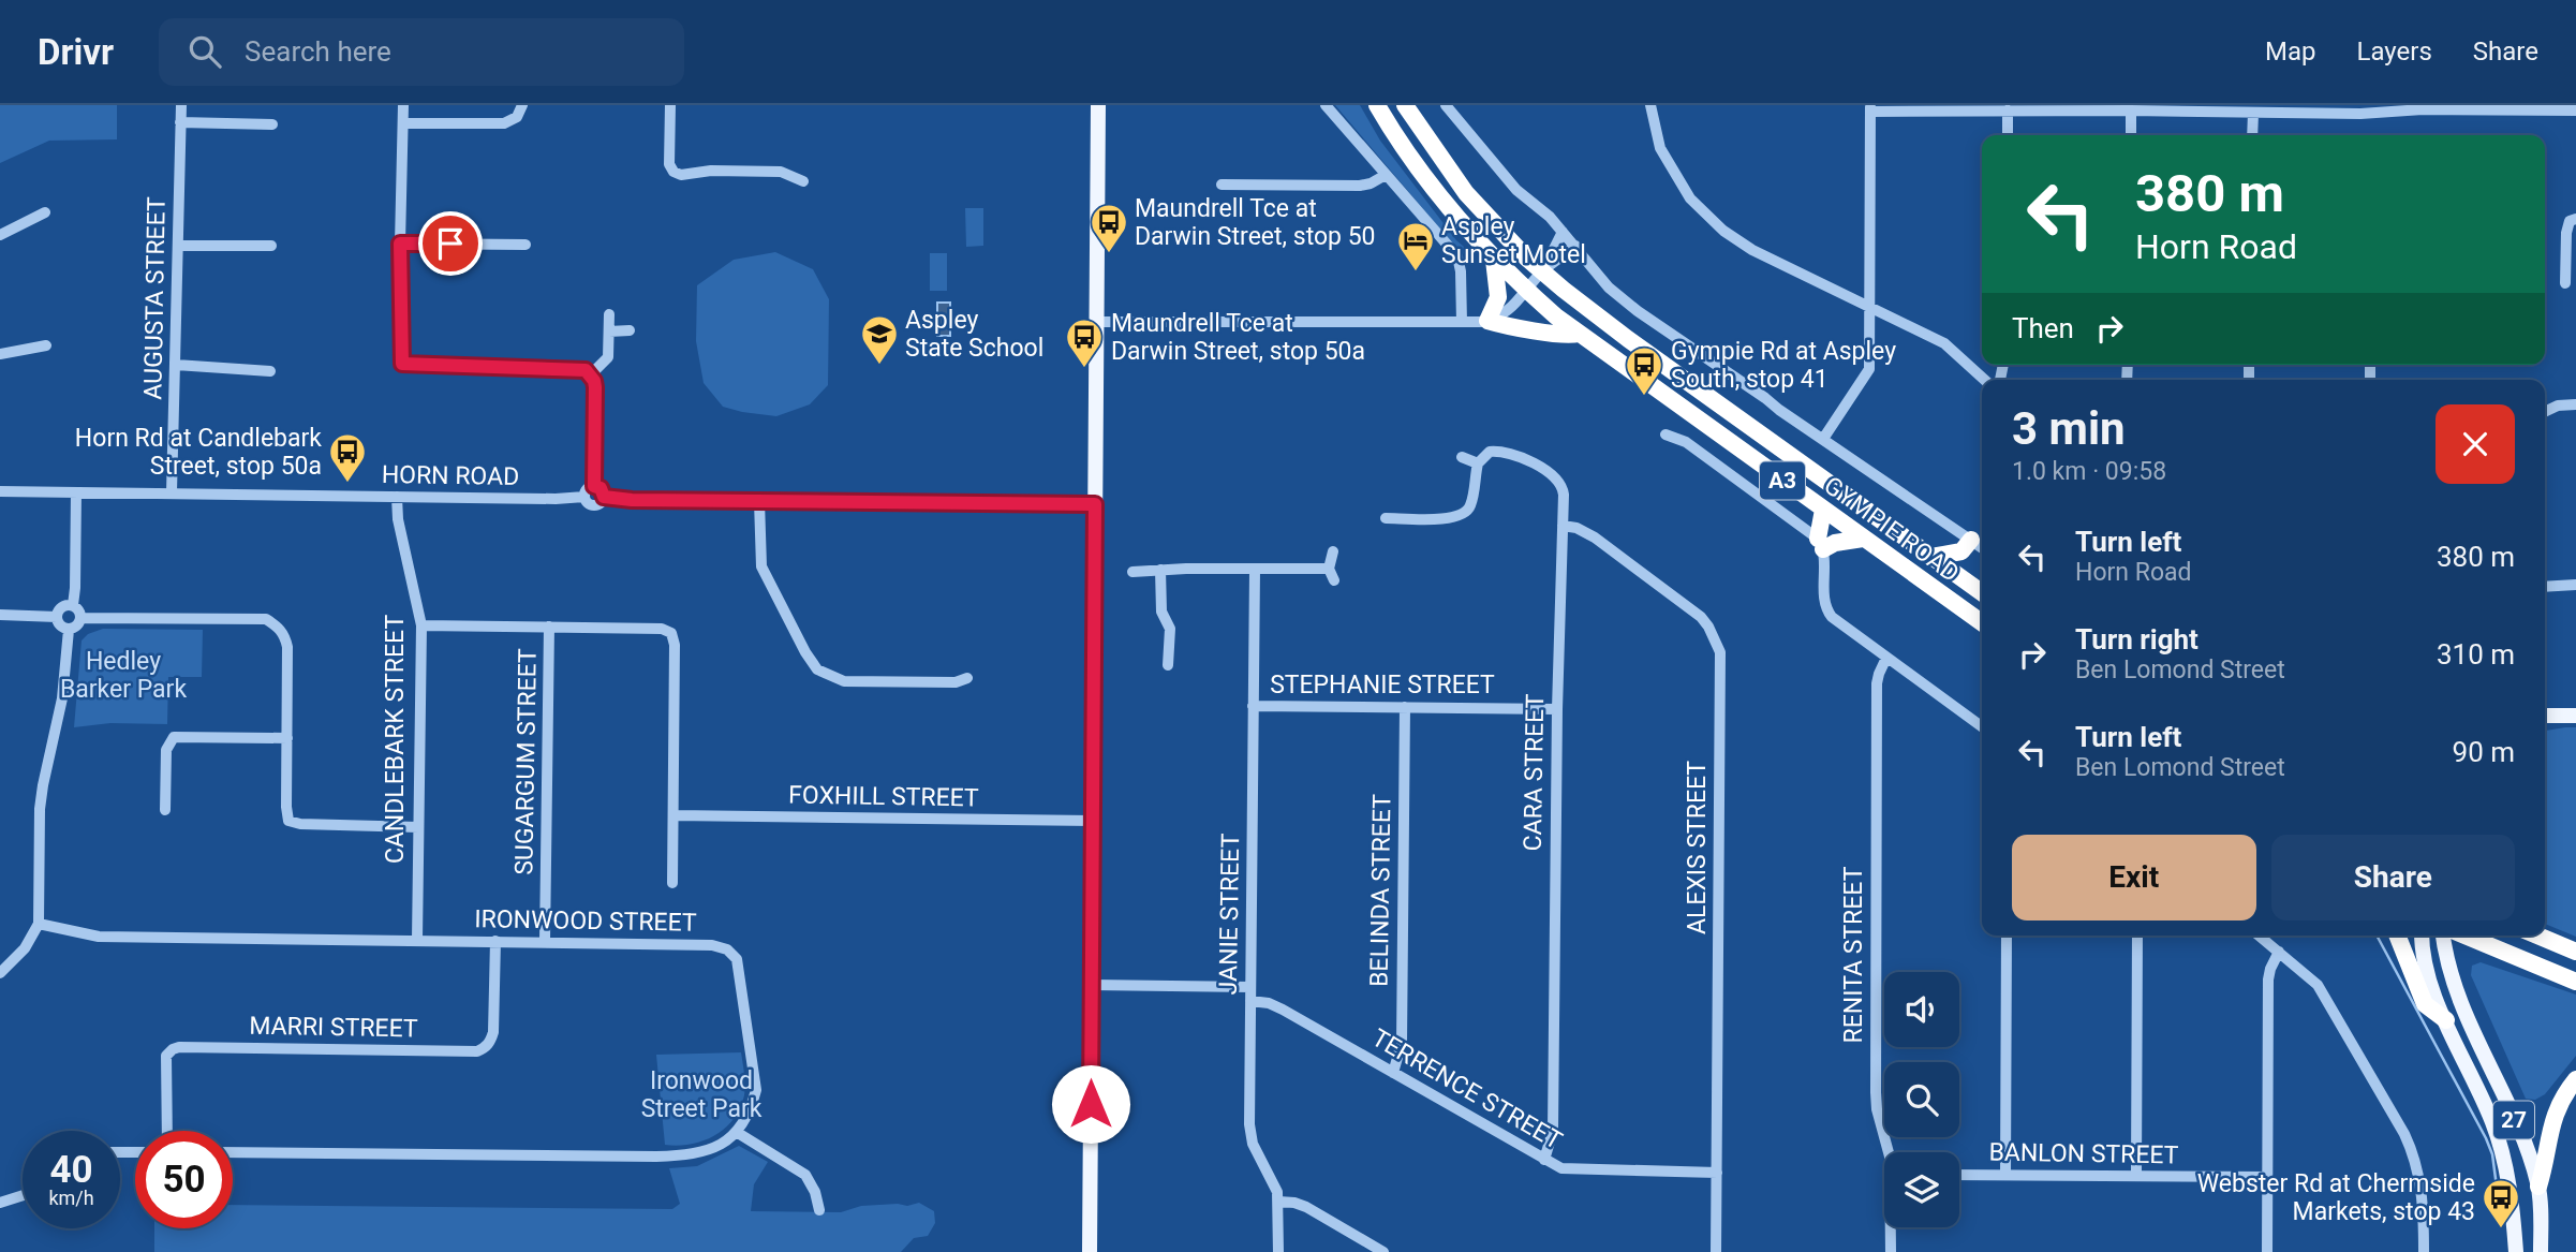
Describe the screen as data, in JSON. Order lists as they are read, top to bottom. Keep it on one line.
{"streets":{"highway":["A3","GYMPIE ROAD"],"main road":["27"],"street":["AUGUSTA STREET","HORN ROAD","STEPHANIE STREET","CANDLEBARK STREET","SUGARGUM STREET","CARA STREET","FOXHILL STREET","ALEXIS STREET","BELINDA STREET","JANIE STREET","IRONWOOD STREET","RENITA STREET","MARRI STREET","TERRENCE STREET","BANLON STREET"]},"crossings":[["AUGUSTA STREET","HORN ROAD"],["HORN ROAD","CANDLEBARK STREET"],["STEPHANIE STREET","CARA STREET"],["STEPHANIE STREET","BELINDA STREET"],["STEPHANIE STREET","JANIE STREET"],["CANDLEBARK STREET","IRONWOOD STREET"],["SUGARGUM STREET","IRONWOOD STREET"],["CARA STREET","ALEXIS STREET"],["CARA STREET","TERRENCE STREET"],["ALEXIS STREET","TERRENCE STREET"],["BELINDA STREET","TERRENCE STREET"],["JANIE STREET","TERRENCE STREET"],["IRONWOOD STREET","MARRI STREET"]],"parks":["Hedley Barker Park","Ironwood Street Park"],"places":{"bus stop":["Maundrell Tce at Darwin Street, stop 50","Maundrell Tce at Darwin Street, stop 50a","Gympie Rd at Aspley South, stop 41","Horn Rd at Candlebark Street, stop 50a","Webster Rd at Chermside Markets, stop 43"],"hotel":["Aspley Sunset Motel"],"school or university":["Aspley State School"]},"page":{"header":"Drivr","search":"Search here","nav":["Map","Layers","Share"],"turn":["380 m","Horn Road"],"then":"Then","heading":["3 min","1.0 km · 09:58"],"list":[{"name":"Turn left","note":"Horn Road","value":"380 m"},{"name":"Turn right","note":"Ben Lomond Street","value":"310 m"},{"name":"Turn left","note":"Ben Lomond Street","value":"90 m"}],"buttons":["Exit","Share"],"speed":"40 km/h","limit":"50"}}
